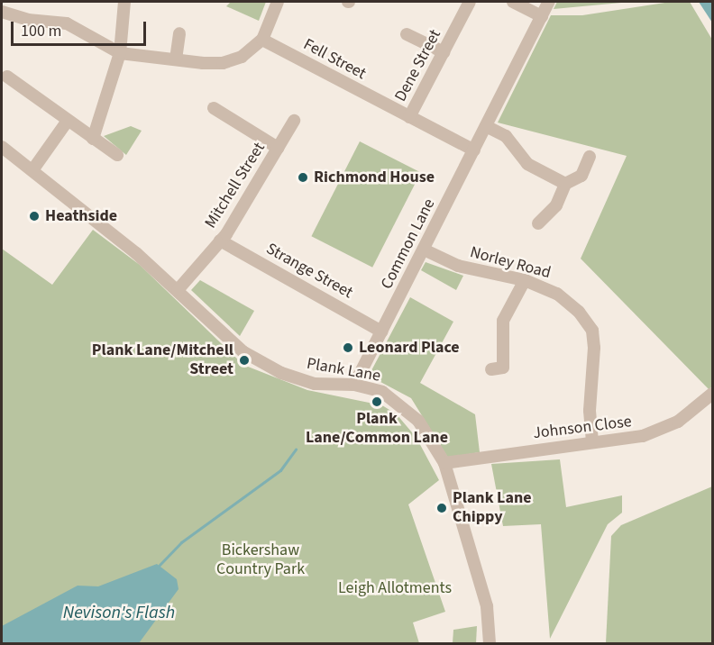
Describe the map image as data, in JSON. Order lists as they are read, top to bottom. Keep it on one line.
{"streets":{"street":["Fell Street","Dene Street","Mitchell Street","Common Lane","Norley Road","Strange Street","Plank Lane","Johnson Close"]},"crossings":[["Fell Street","Dene Street"],["Fell Street","Common Lane"],["Mitchell Street","Strange Street"],["Mitchell Street","Plank Lane"],["Common Lane","Norley Road"],["Common Lane","Strange Street"],["Common Lane","Plank Lane"],["Norley Road","Johnson Close"],["Plank Lane","Johnson Close"]],"water":["Nevison's Flash"],"parks":["Bickershaw Country Park","Leigh Allotments"],"places":["Richmond House","Heathside","Leonard Place","Plank Lane/Mitchell Street","Plank Lane/Common Lane","Plank Lane Chippy"],"scale_bar":"100 m"}
